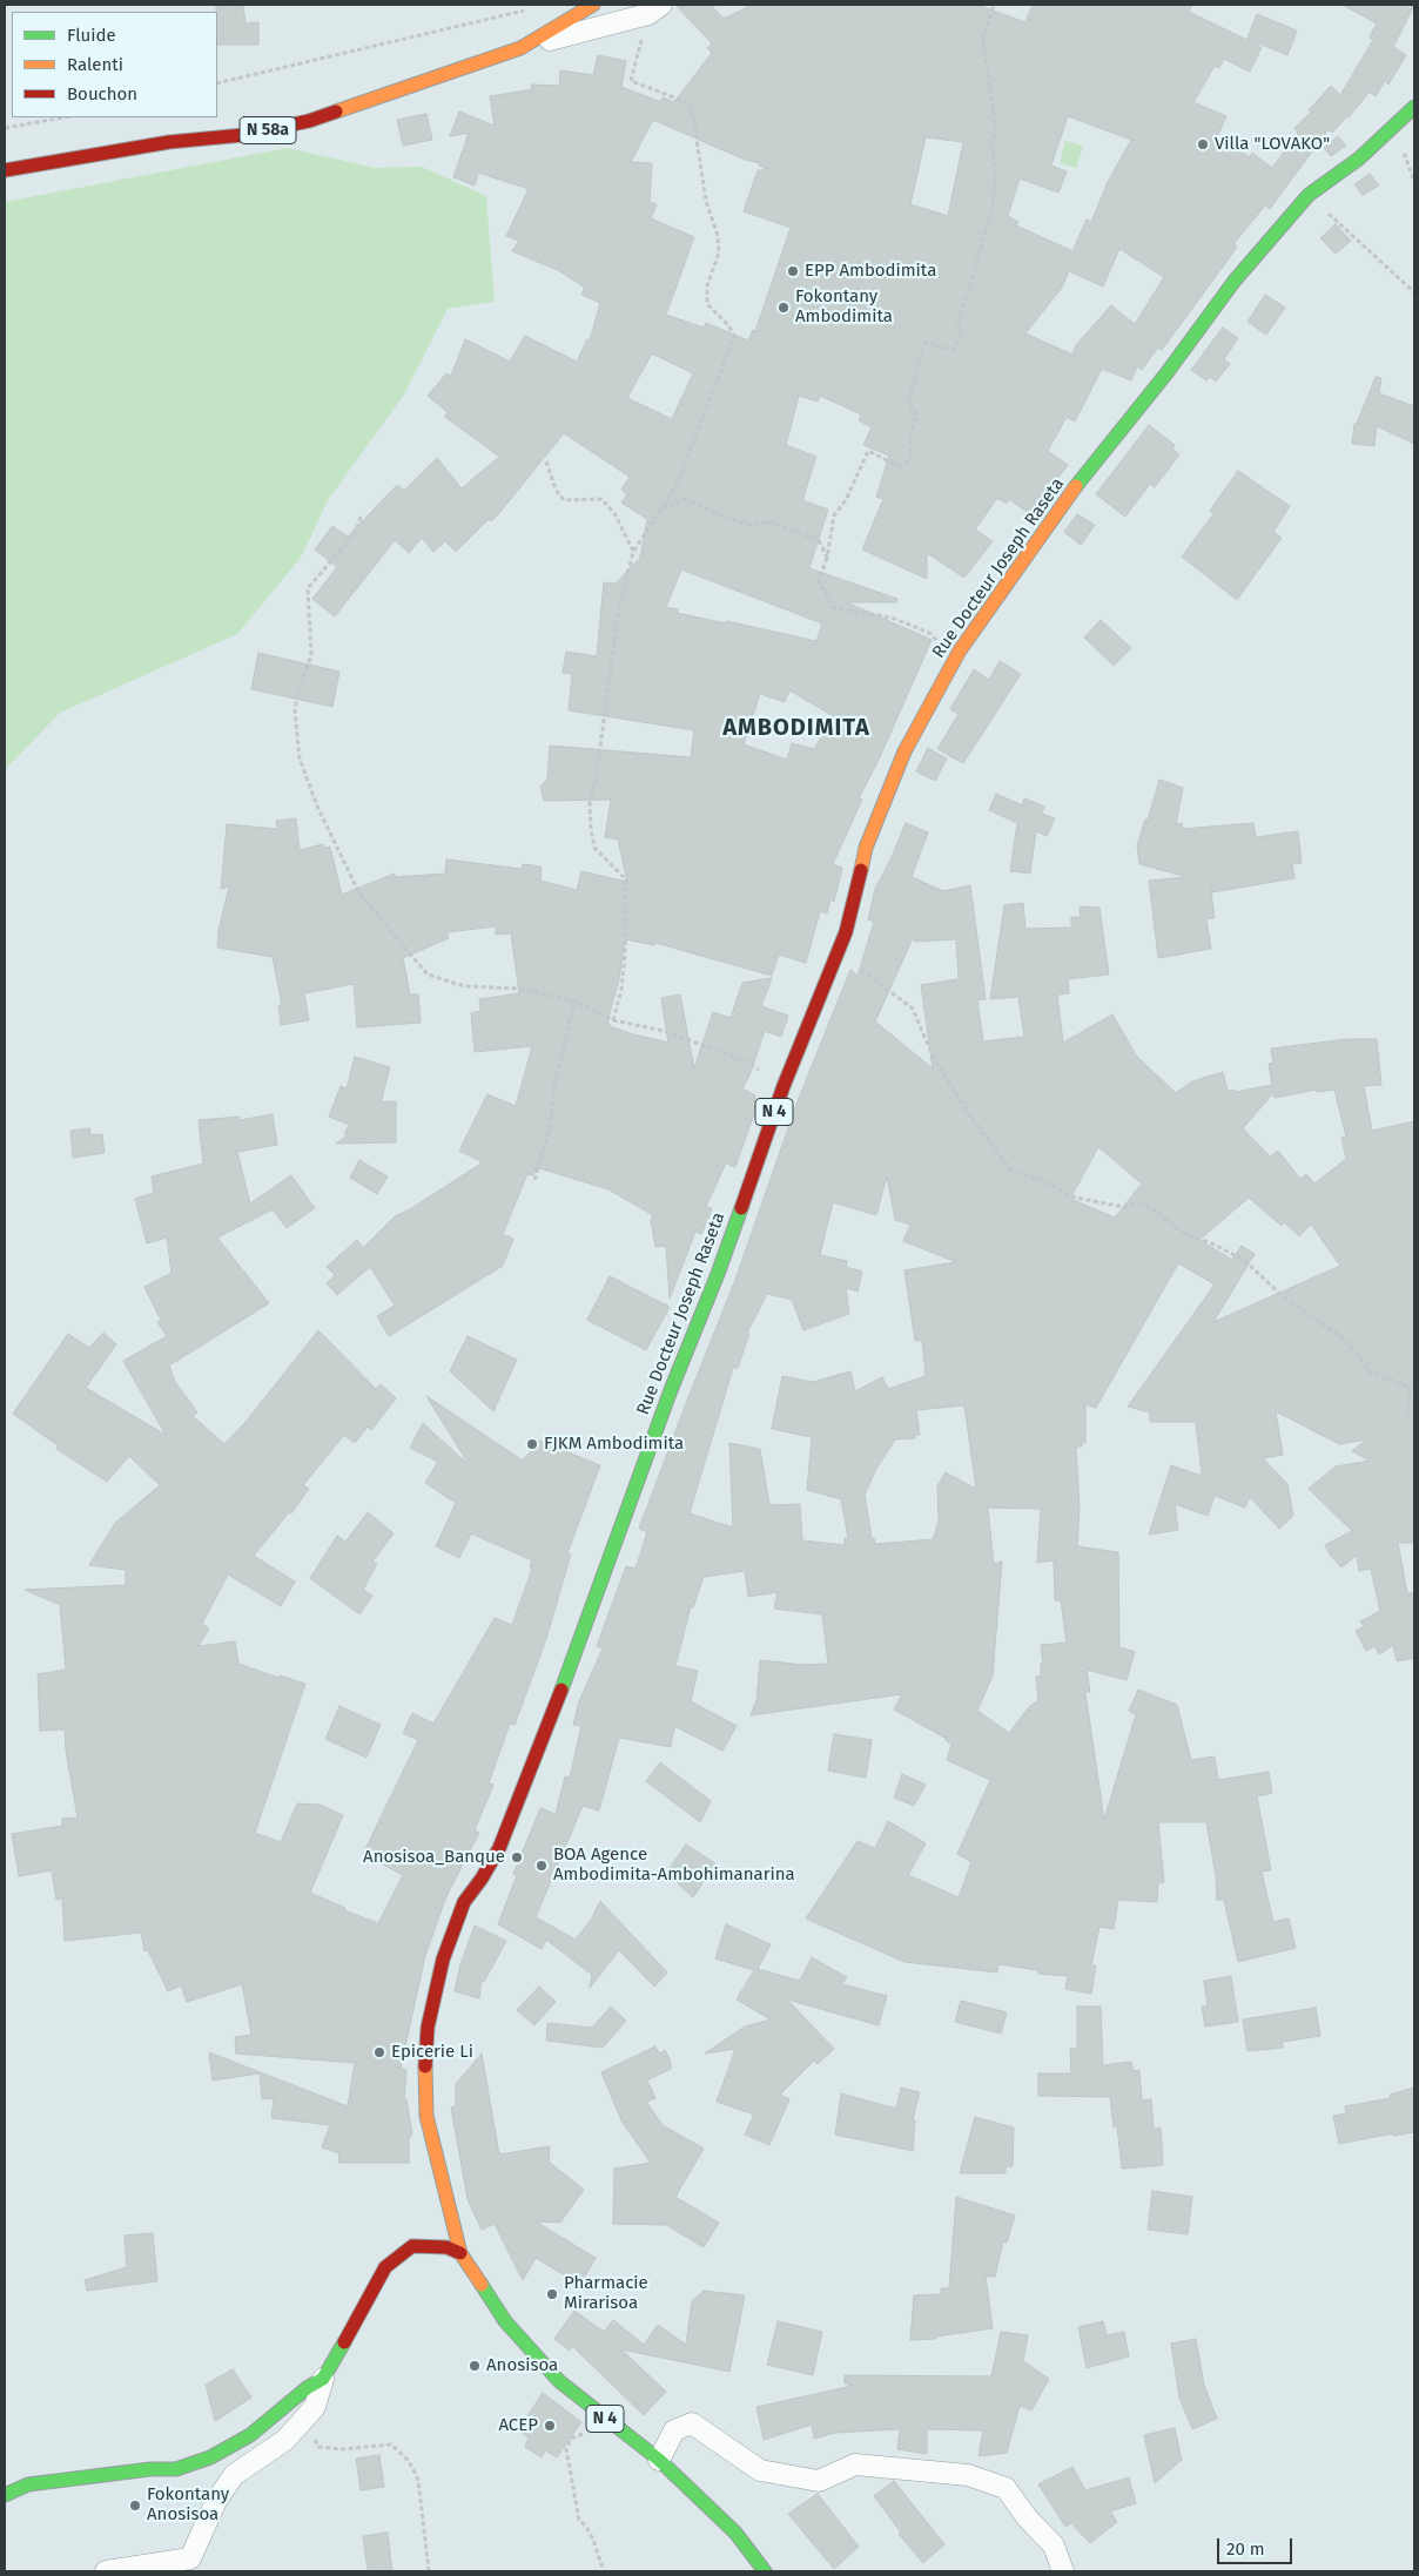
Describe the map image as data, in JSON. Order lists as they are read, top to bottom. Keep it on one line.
{"streets":{"main road":["N 58a","Rue Docteur Joseph Raseta","N 4"]},"districts":["AMBODIMITA"],"places":["Villa \"LOVAKO\"","EPP Ambodimita","Fokontany Ambodimita","FJKM Ambodimita","Anosisoa_Banque","BOA Agence Ambodimita-Ambohimanarina","Epicerie Li","Pharmacie Mirarisoa","Anosisoa","ACEP","Fokontany Anosisoa"],"legend":["Fluide","Ralenti","Bouchon"],"scale_bar":"20 m"}
